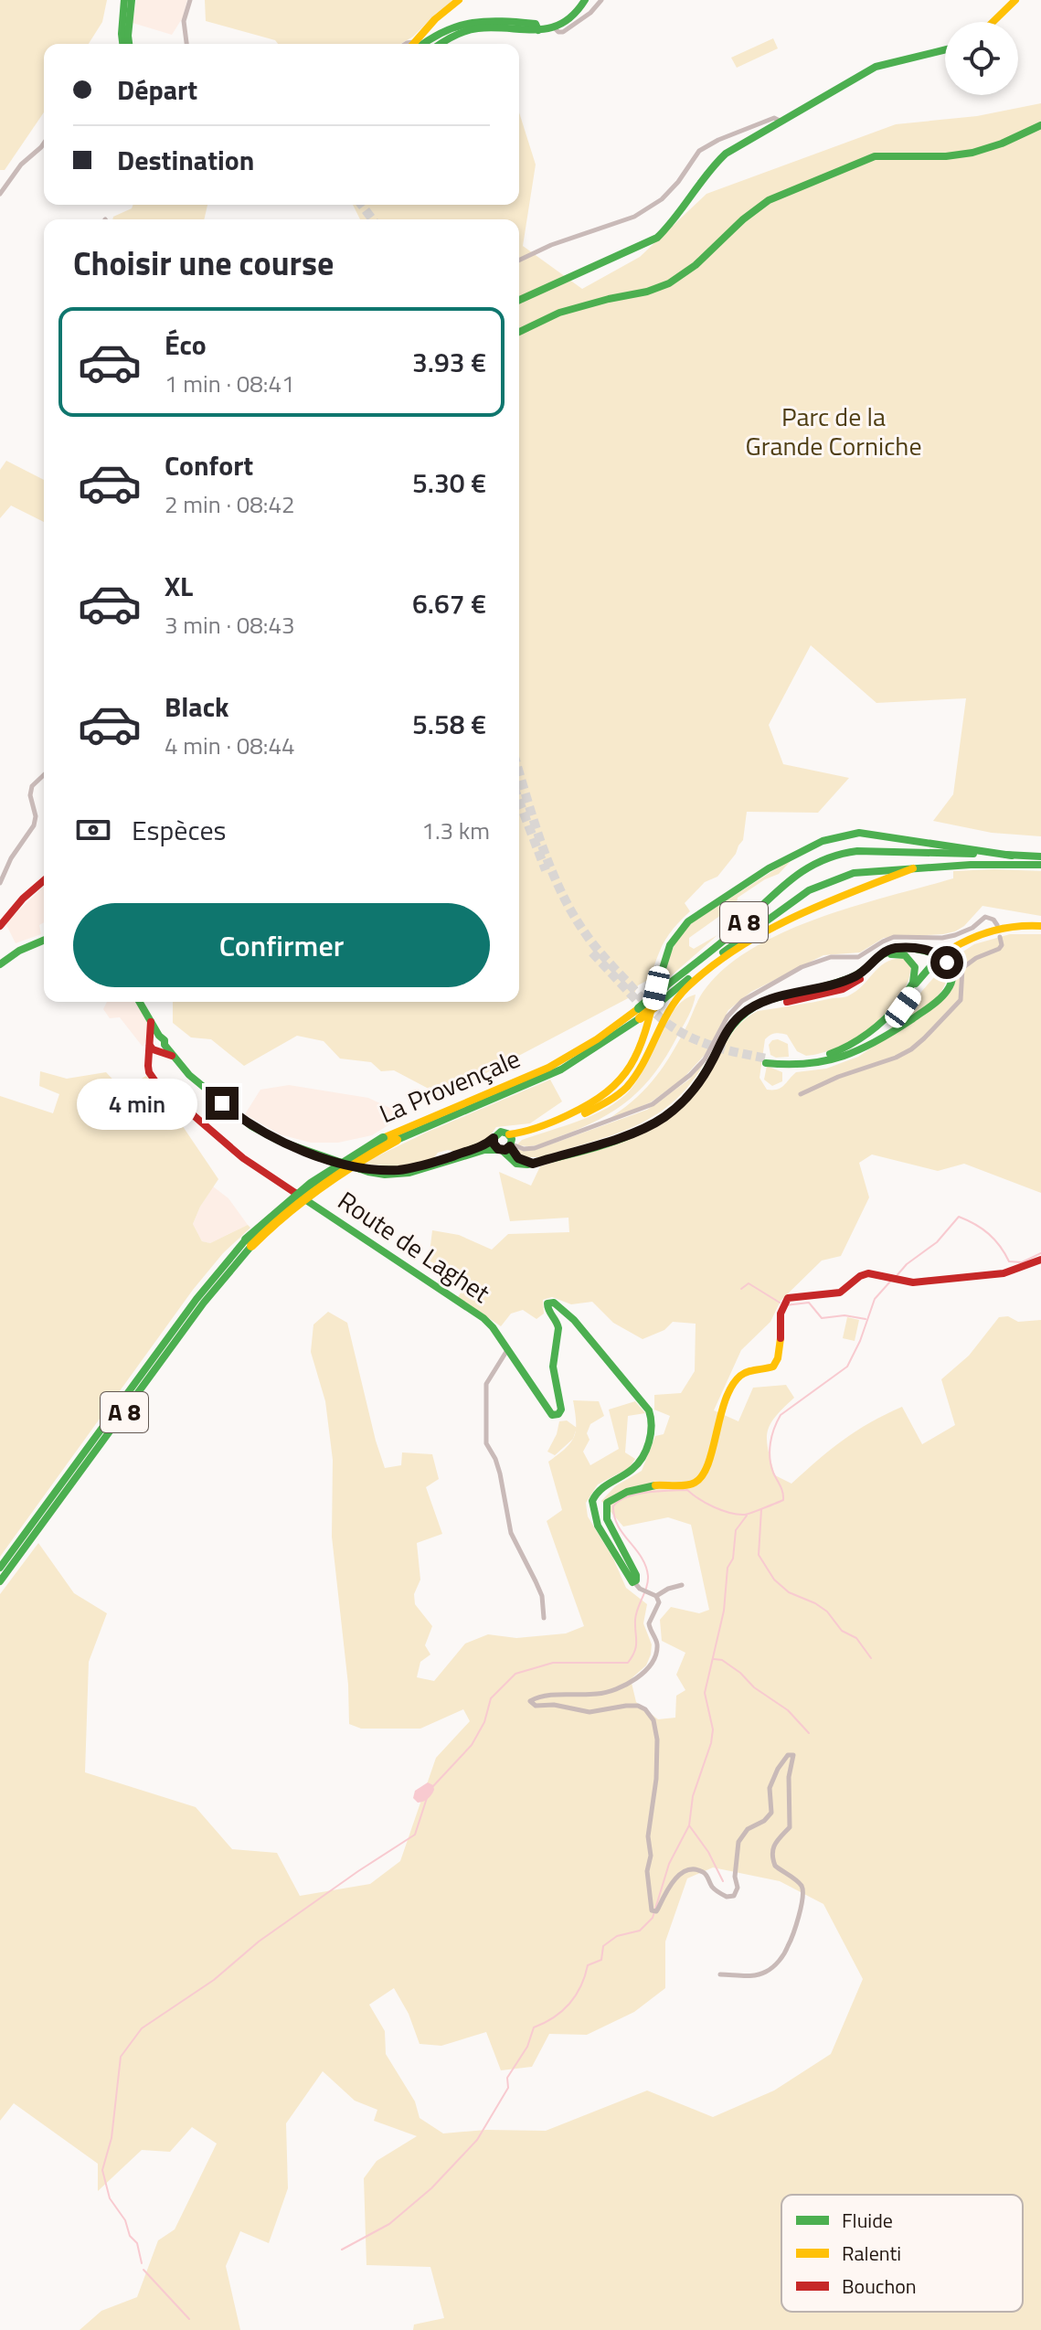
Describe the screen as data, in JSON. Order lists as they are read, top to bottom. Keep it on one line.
{"streets":{"main road":["A 8","La Provençale","Route de Laghet"]},"parks":["Parc de la Grande Corniche"],"legend":["Fluide","Ralenti","Bouchon"],"page":{"banner":["Départ","Destination"],"heading":"Choisir une course","list":[{"name":"Éco","note":"1 min · 08:41","value":"3.93 €"},{"name":"Confort","note":"2 min · 08:42","value":"5.30 €"},{"name":"XL","note":"3 min · 08:43","value":"6.67 €"},{"name":"Black","note":"4 min · 08:44","value":"5.58 €"}],"pay":["Espèces","1.3 km"],"buttons":"Confirmer","bubble":"4 min"}}
